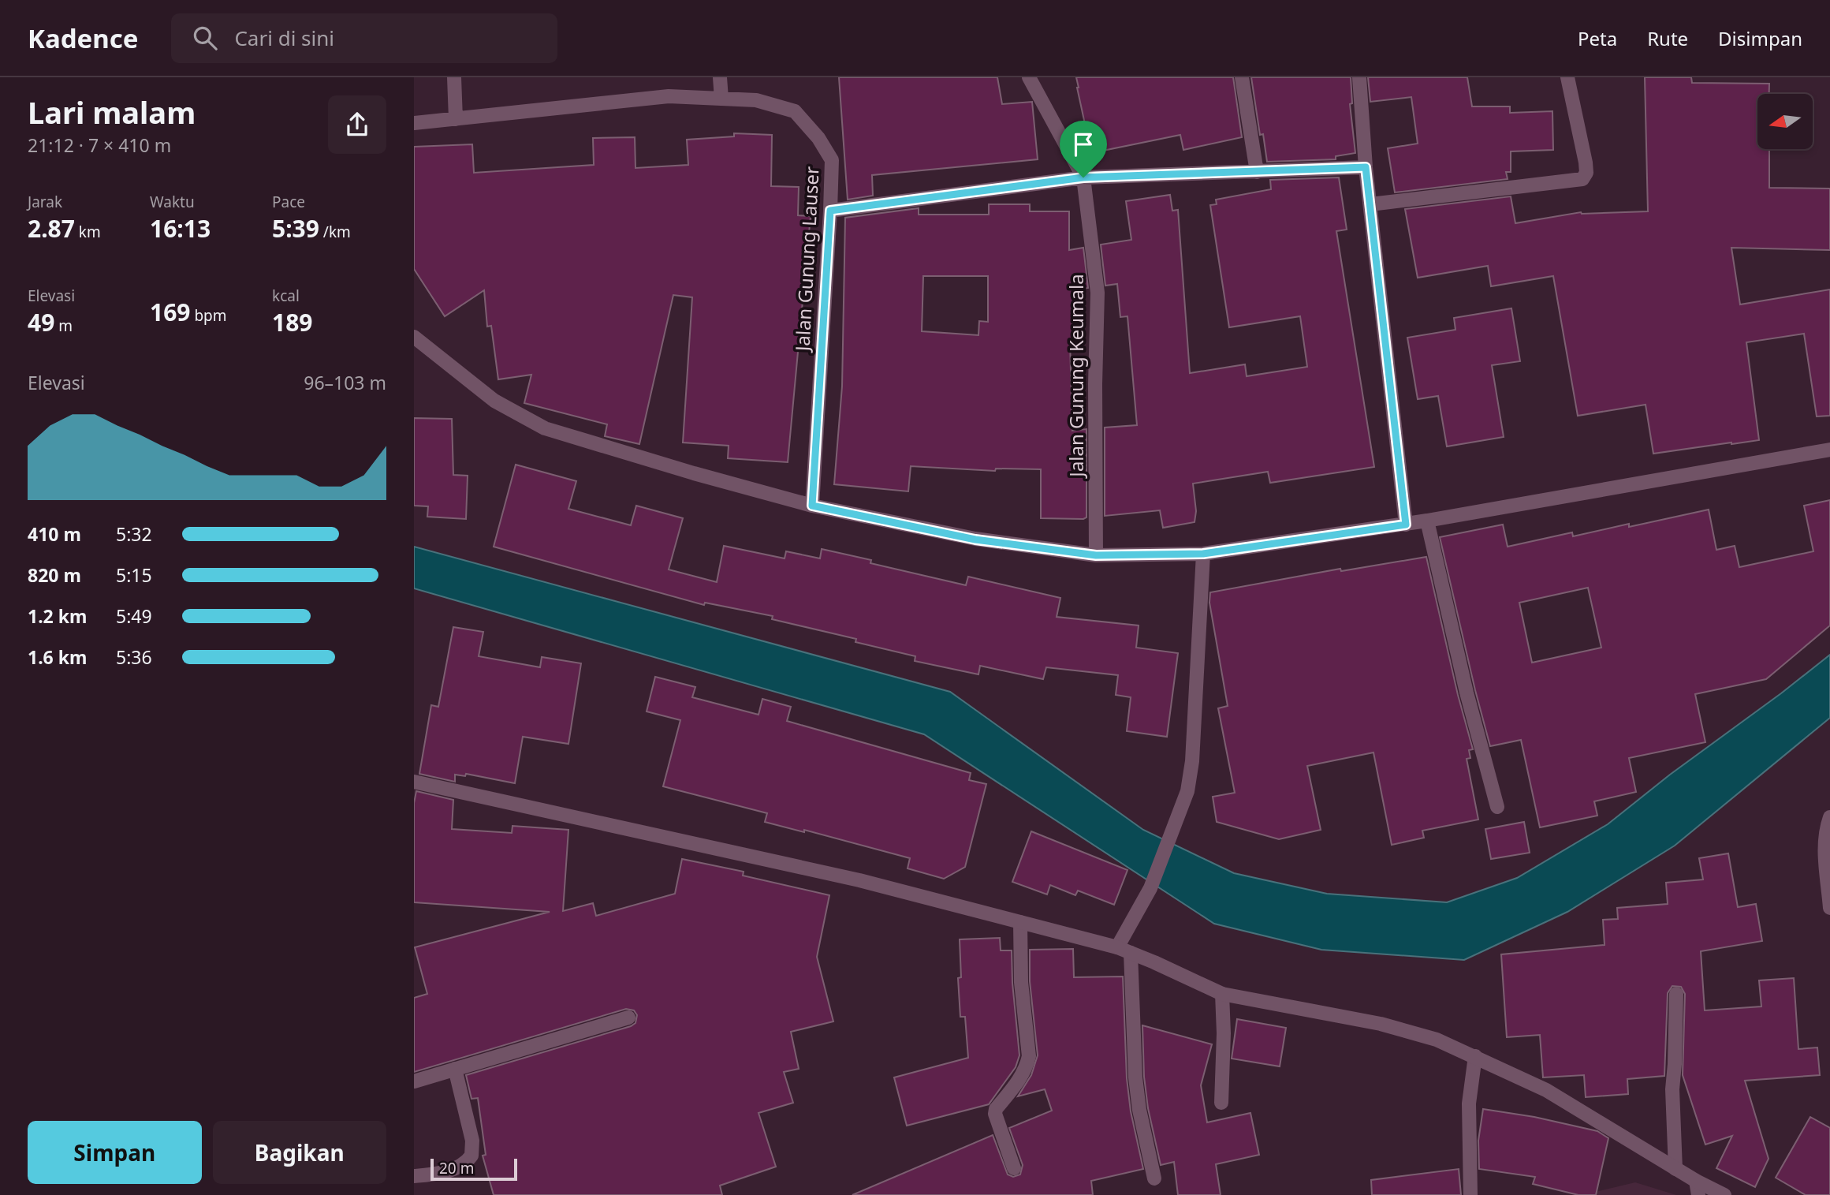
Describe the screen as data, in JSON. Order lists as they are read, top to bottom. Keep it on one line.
{"streets":{"street":["Jalan Gunung Lauser","Jalan Gunung Keumala"]},"scale_bar":"20 m","north":"left","page":{"header":"Kadence","search":"Cari di sini","nav":["Peta","Rute","Disimpan"],"heading":["Lari malam","21:12 · 7 × 410 m"],"stats":[["Jarak","2.87 km"],["Waktu","16:13"],["Pace","5:39 /km"],["Elevasi","49 m"],["169 bpm"],["kcal","189"]],"chart":["Elevasi","96–103 m"],"list":[{"name":"410 m","note":"5:32"},{"name":"820 m","note":"5:15"},{"name":"1.2 km","note":"5:49"},{"name":"1.6 km","note":"5:36"}],"buttons":["Simpan","Bagikan"],"scale":"20 m"}}
